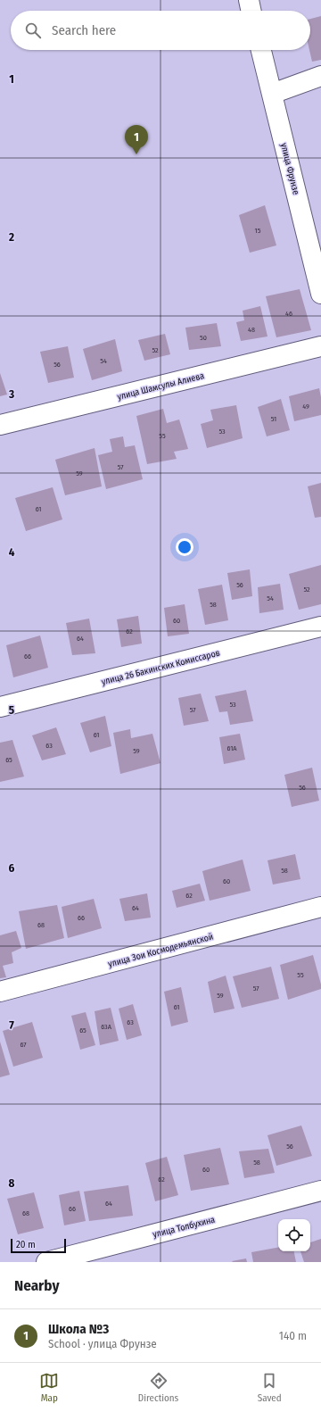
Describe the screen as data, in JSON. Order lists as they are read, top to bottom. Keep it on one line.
{"streets":{"street":["улица Фрунзе","улица Шамсулы Алиева","улица 26 Бакинских Комиссаров","улица Зои Космодемьянской","улица Толбухина"]},"house_numbers":["15","46","48","50","52","54","56","49","51","53","55","57","59","61","56","52","54","58","60","62","64","66","53","57","61","63","61А","59","65","56","58","60","62","64","66","68","55","57","59","61","63","63А","65","67","56","58","60","62","64","66","68"],"scale_bar":"20 m","page":{"search":"Search here","pins":"1","scale":"20 m","heading":"Nearby","list":[{"mark":"1","name":"Школа №3","note":"School · улица Фрунзе","value":"140 m"}],"nav":["Map","Directions","Saved"]},"grid":{"rows":["1","2","3","4","5","6","7","8"]}}
